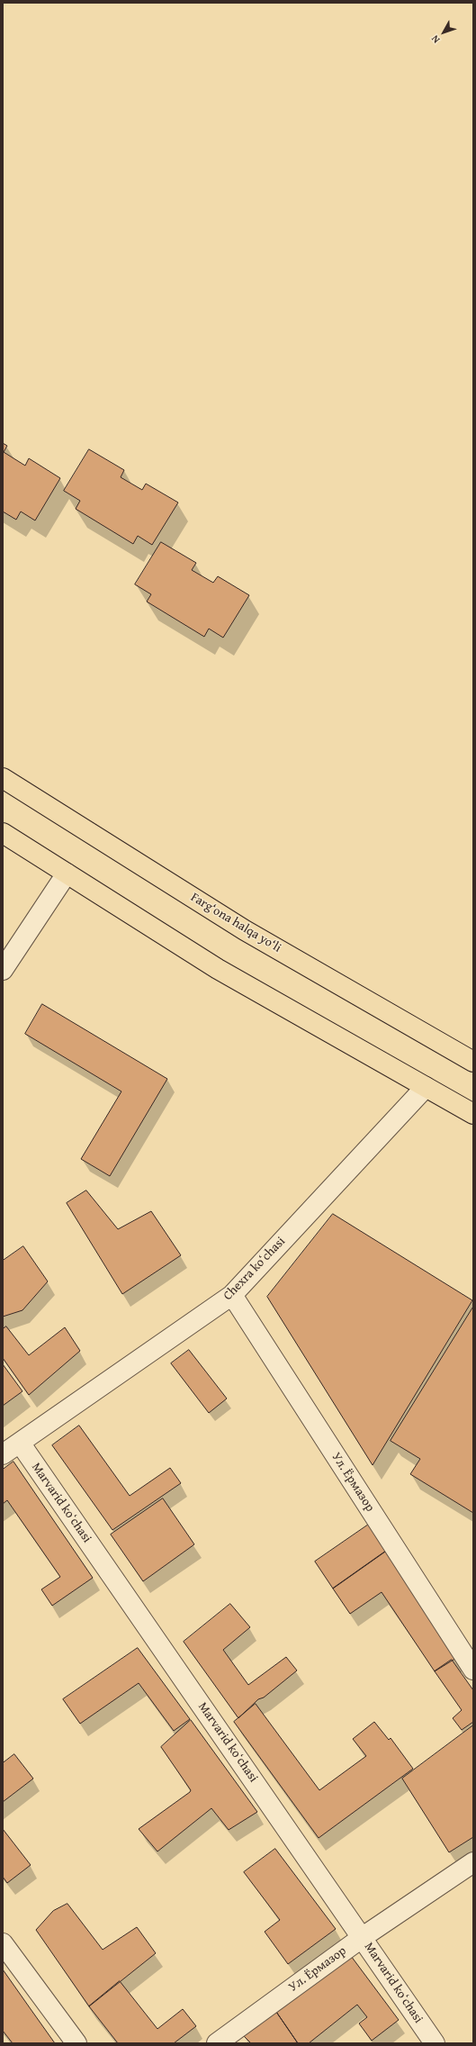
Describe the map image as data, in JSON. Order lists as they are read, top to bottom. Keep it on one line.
{"streets":{"highway":["Farg‘ona halqa yo‘li"],"street":["Chexra koʻchasi","Ул. Ёрмазор","Marvarid koʻchasi"]},"crossings":[["Chexra koʻchasi","Ул. Ёрмазор"],["Chexra koʻchasi","Marvarid koʻchasi"],["Ул. Ёрмазор","Marvarid koʻchasi"]],"north":"bottom left"}
